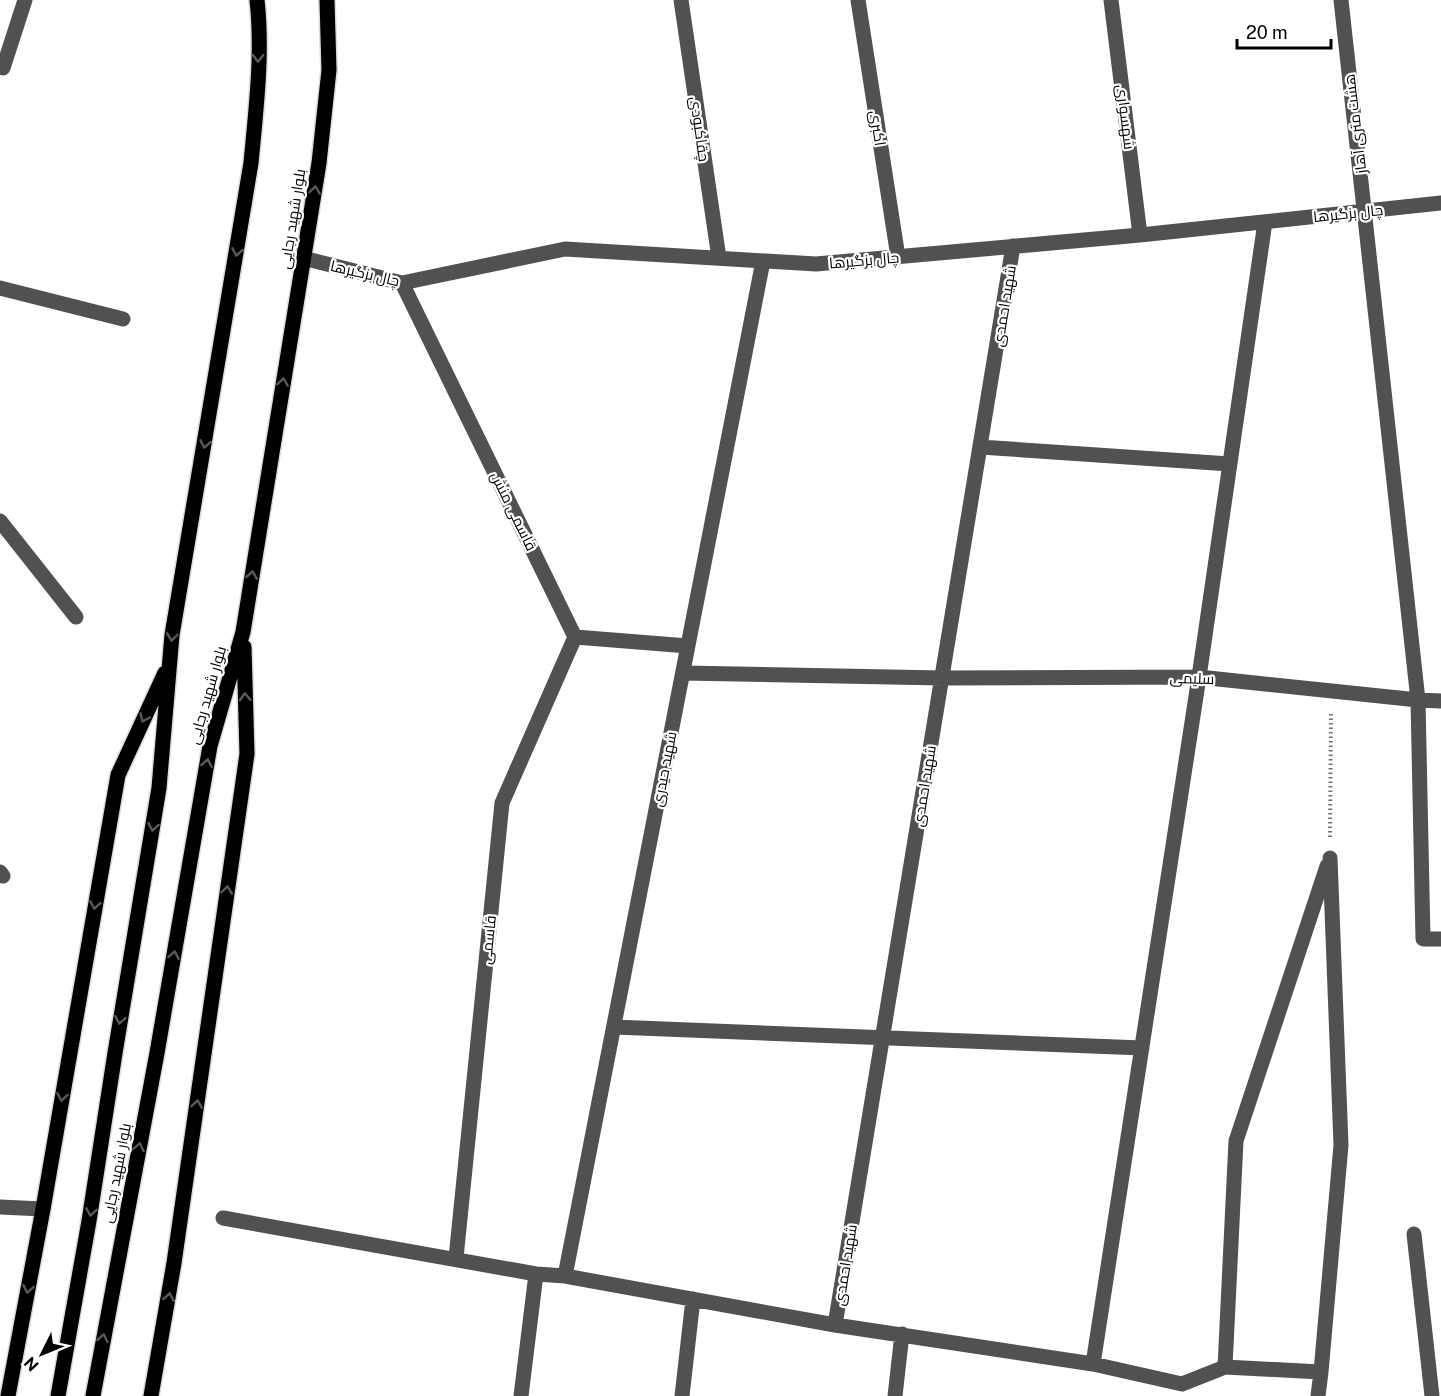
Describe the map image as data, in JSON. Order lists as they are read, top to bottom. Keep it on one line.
{"streets":{"main road":["بلوار شهید رجایی"],"street":["شهسواری","هشت متری آهاز","اکبری","چقاکبودی","چال بزگیرها","شهید احمدی","قاسمی منش","سلیمی","شهید حیدری","قاسمی"]},"crossings":[["شهسواری","چال بزگیرها"],["هشت متری آهاز","چال بزگیرها"],["هشت متری آهاز","سلیمی"],["اکبری","چال بزگیرها"],["چقاکبودی","چال بزگیرها"],["چال بزگیرها","بلوار شهید رجایی"],["چال بزگیرها","شهید احمدی"],["چال بزگیرها","قاسمی منش"],["چال بزگیرها","شهید حیدری"],["شهید احمدی","سلیمی"],["قاسمی منش","قاسمی"],["سلیمی","شهید حیدری"]],"scale_bar":"20 m","north":"bottom left"}
